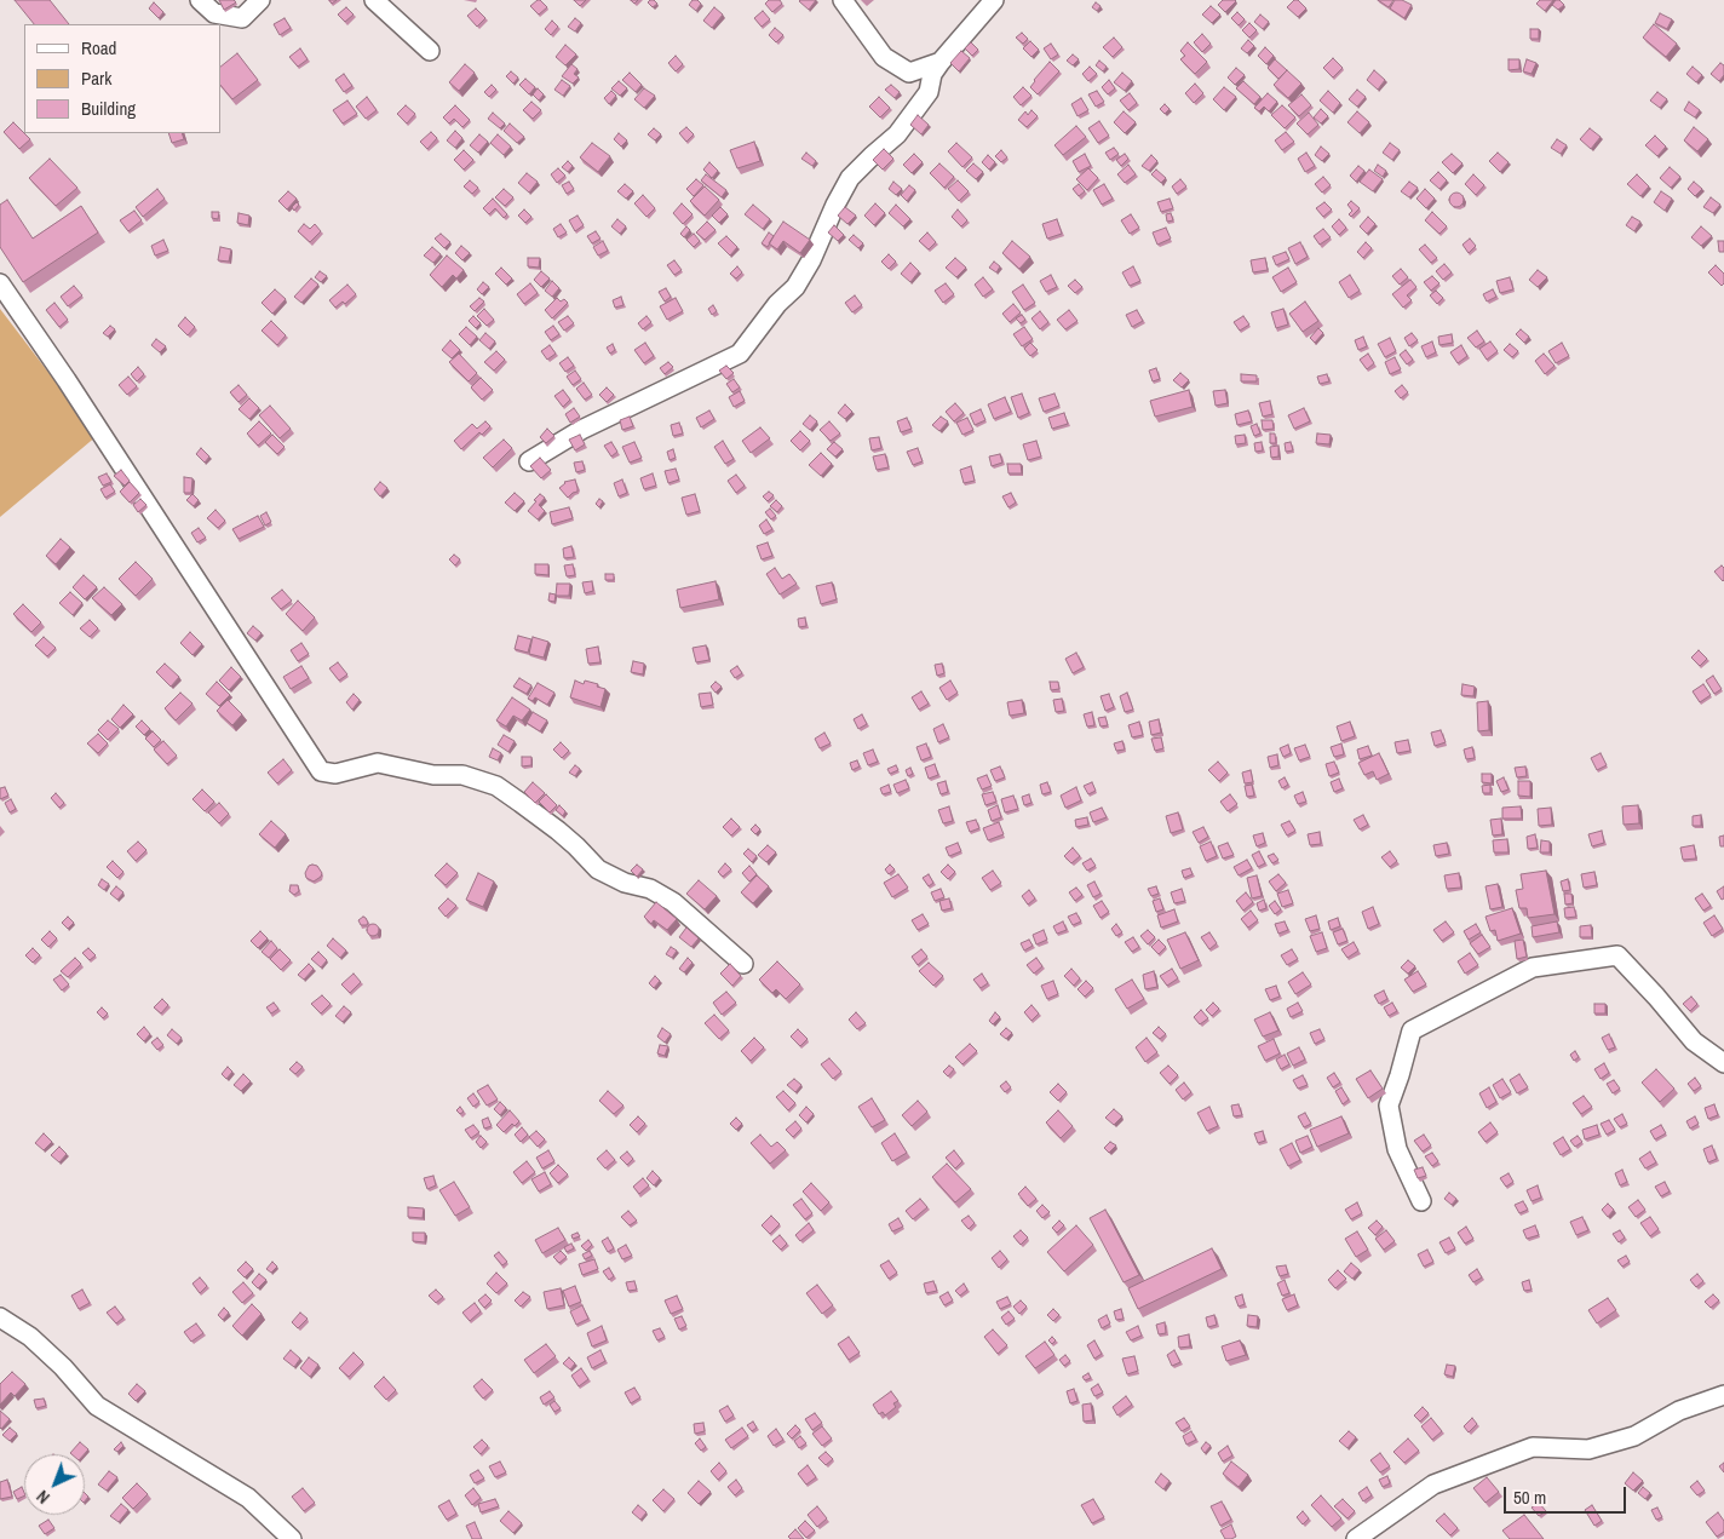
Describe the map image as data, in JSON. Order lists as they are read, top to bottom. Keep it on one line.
{"legend":["Road","Park","Building"],"scale_bar":"50 m","north":"bottom left"}
